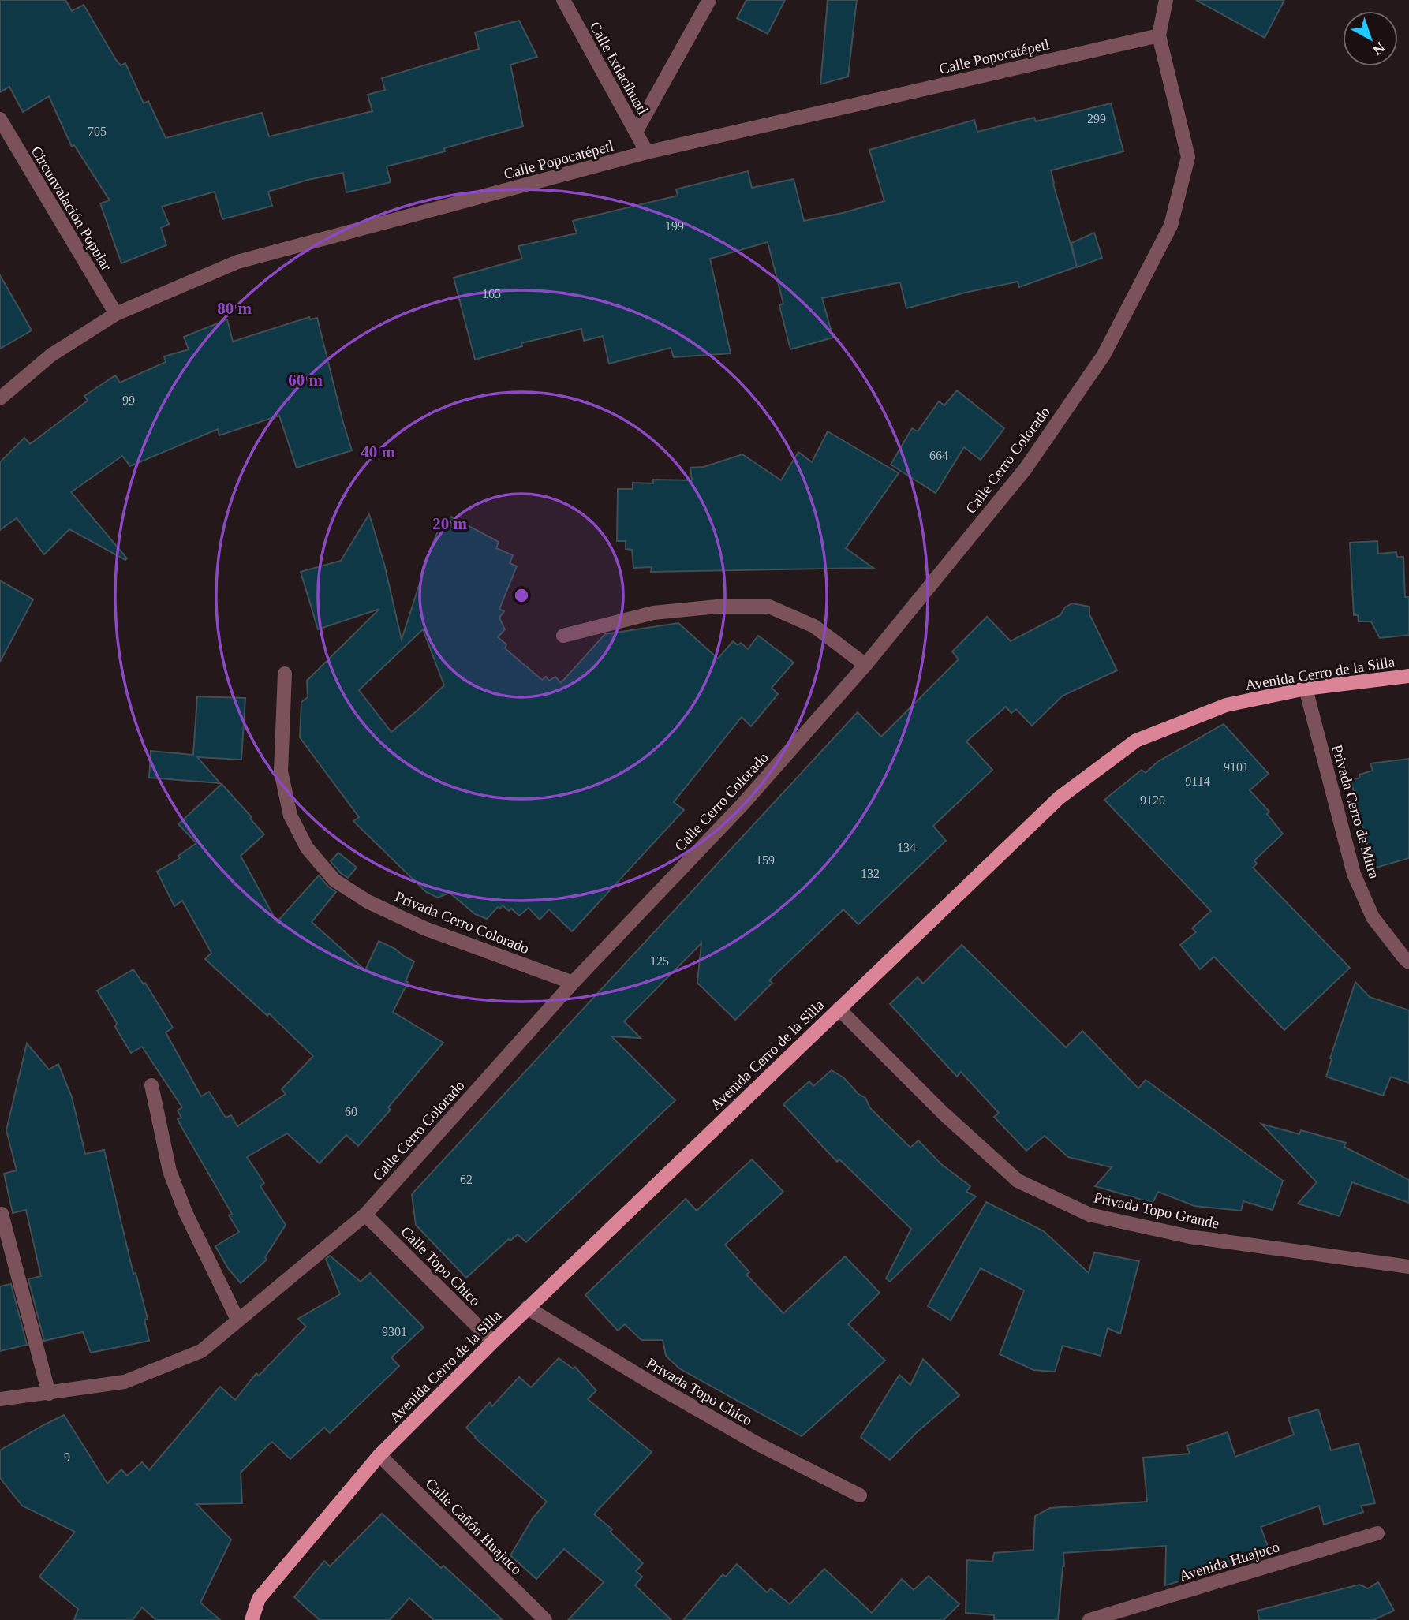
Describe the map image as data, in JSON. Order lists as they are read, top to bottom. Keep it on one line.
{"streets":{"main road":["Avenida Cerro de la Silla"],"street":["Calle Popocatépetl","Calle Ixtlacihuatl","Circunvalación Popular","Calle Cerro Colorado","Privada Cerro de Mitra","Privada Cerro Colorado","Privada Topo Grande","Calle Topo Chico","Privada Topo Chico","Calle Cañón Huajuco","Avenida Huajuco"]},"crossings":[["Calle Popocatépetl","Calle Ixtlacihuatl"],["Calle Popocatépetl","Circunvalación Popular"],["Calle Popocatépetl","Calle Cerro Colorado"],["Calle Cerro Colorado","Privada Cerro Colorado"],["Calle Cerro Colorado","Calle Topo Chico"],["Avenida Cerro de la Silla","Privada Cerro de Mitra"],["Avenida Cerro de la Silla","Privada Topo Grande"],["Avenida Cerro de la Silla","Calle Topo Chico"],["Avenida Cerro de la Silla","Privada Topo Chico"],["Avenida Cerro de la Silla","Calle Cañón Huajuco"]],"house_numbers":["299","705","199","165","99","664","9101","9114","9120","134","159","132","125","60","62","9301","9"],"north":"bottom right","rings":["80 m","60 m","40 m","20 m"]}
